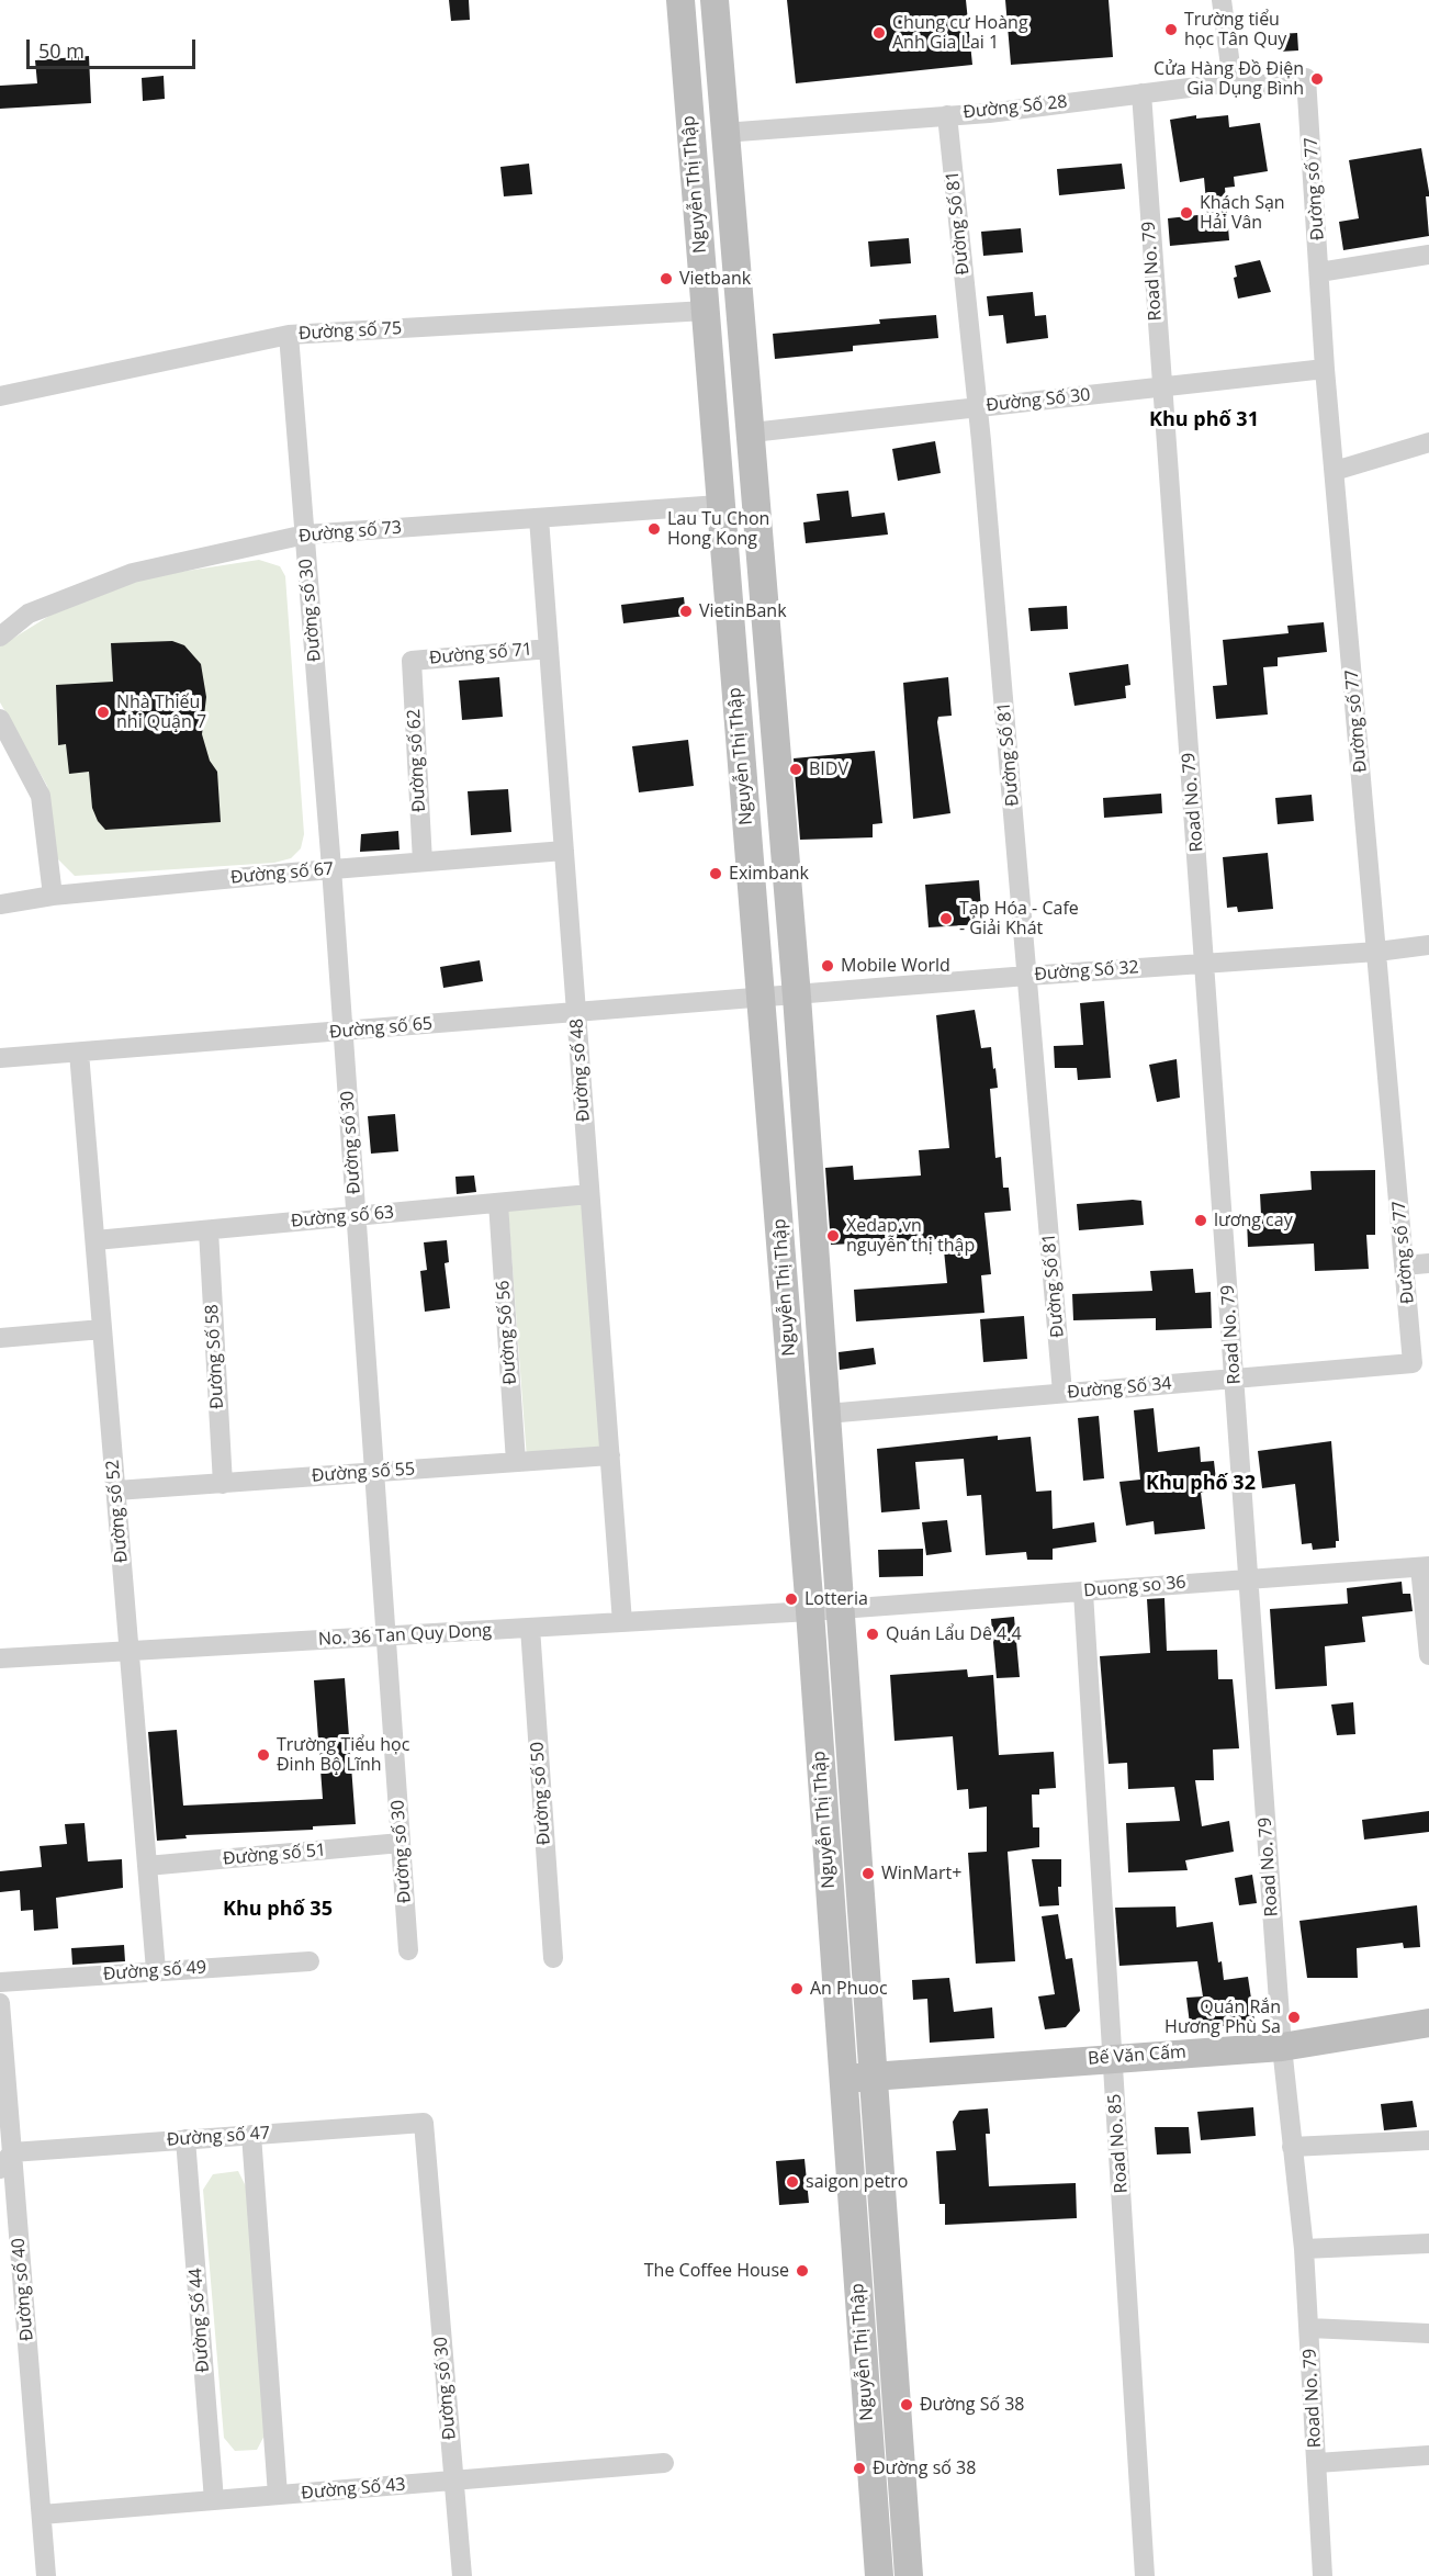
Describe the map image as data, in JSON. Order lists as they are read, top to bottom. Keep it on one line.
{"streets":{"main road":["Nguyễn Thị Thập","Bế Văn Cấm"],"street":["Đường Số 28","Đường số 77","Đường Số 81","Road No. 79","Đường số 75","Đường Số 30","Đường số 73","Đường số 30","Đường số 71","Đường số 62","Đường số 67","Đường Số 32","Đường số 65","Đường số 48","Đường số 63","Đường Số 56","Đường Số 58","Đường Số 34","Đường số 55","Đường số 52","Duong so 36","No. 36 Tan Quy Dong","Đường số 50","Đường số 51","Đường số 49","Đường số 47","Road No. 85","Đường số 40","Đường Số 44","Đường Số 43"]},"crossings":[["Đường Số 28","Nguyễn Thị Thập"],["Đường Số 28","Đường số 77"],["Đường Số 28","Đường Số 81"],["Đường Số 28","Road No. 79"],["Nguyễn Thị Thập","Đường số 75"],["Nguyễn Thị Thập","Đường Số 30"],["Nguyễn Thị Thập","Đường số 73"],["Nguyễn Thị Thập","Đường Số 32"],["Nguyễn Thị Thập","Đường số 65"],["Nguyễn Thị Thập","Đường Số 34"],["Nguyễn Thị Thập","Duong so 36"],["Nguyễn Thị Thập","No. 36 Tan Quy Dong"],["Nguyễn Thị Thập","Bế Văn Cấm"],["Đường số 77","Đường Số 30"],["Đường số 77","Đường Số 32"],["Đường số 77","Đường Số 34"],["Đường Số 81","Đường Số 30"],["Đường Số 81","Đường Số 32"],["Đường Số 81","Đường Số 34"],["Road No. 79","Đường Số 30"],["Road No. 79","Đường Số 32"],["Road No. 79","Đường Số 34"],["Road No. 79","Duong so 36"],["Road No. 79","Bế Văn Cấm"],["Đường số 75","Đường số 30"],["Đường số 73","Đường số 30"],["Đường số 73","Đường số 48"],["Đường số 30","Đường số 67"],["Đường số 30","Đường số 65"],["Đường số 30","Đường số 63"],["Đường số 30","Đường số 55"],["Đường số 30","No. 36 Tan Quy Dong"],["Đường số 30","Đường số 51"],["Đường số 30","Đường số 47"],["Đường số 30","Đường Số 43"],["Đường số 71","Đường số 62"],["Đường số 71","Đường số 48"],["Đường số 62","Đường số 67"],["Đường số 67","Đường số 48"],["Đường Số 32","Đường số 65"],["Đường số 65","Đường số 48"],["Đường số 65","Đường số 52"],["Đường số 48","Đường số 63"],["Đường số 48","Đường số 55"],["Đường số 48","No. 36 Tan Quy Dong"],["Đường số 63","Đường Số 56"],["Đường số 63","Đường Số 58"],["Đường số 63","Đường số 52"],["Đường Số 56","Đường số 55"],["Đường Số 58","Đường số 55"],["Đường số 55","Đường số 52"],["Đường số 52","No. 36 Tan Quy Dong"],["Đường số 52","Đường số 51"],["Đường số 52","Đường số 49"],["Duong so 36","No. 36 Tan Quy Dong"],["Duong so 36","Road No. 85"],["No. 36 Tan Quy Dong","Đường số 50"],["Bế Văn Cấm","Road No. 85"],["Đường số 47","Đường số 40"],["Đường số 47","Đường Số 44"],["Đường số 40","Đường Số 43"],["Đường Số 44","Đường Số 43"]],"districts":["Khu phố 31","Khu phố 32","Khu phố 35"],"places":["Trường tiểu học Tân Quy","Chung cư Hoàng Anh Gia Lai 1","Cửa Hàng Đồ Điện Gia Dụng Bình","Khách Sạn Hải Vân","Vietbank","Lau Tu Chon Hong Kong","VietinBank","Nhà Thiếu nhi Quận 7","BIDV","Eximbank","Tạp Hóa - Cafe - Giải Khát","Mobile World","lương cay","Xedap.vn nguyễn thị thập","Lotteria","Quán Lẩu Dê 4.4","Trường Tiểu học Đinh Bộ Lĩnh","WinMart+","An Phuoc","Quán Rắn Hương Phù Sa","saigon petro","The Coffee House","Đường Số 38","Đường số 38"],"scale_bar":"50 m"}
